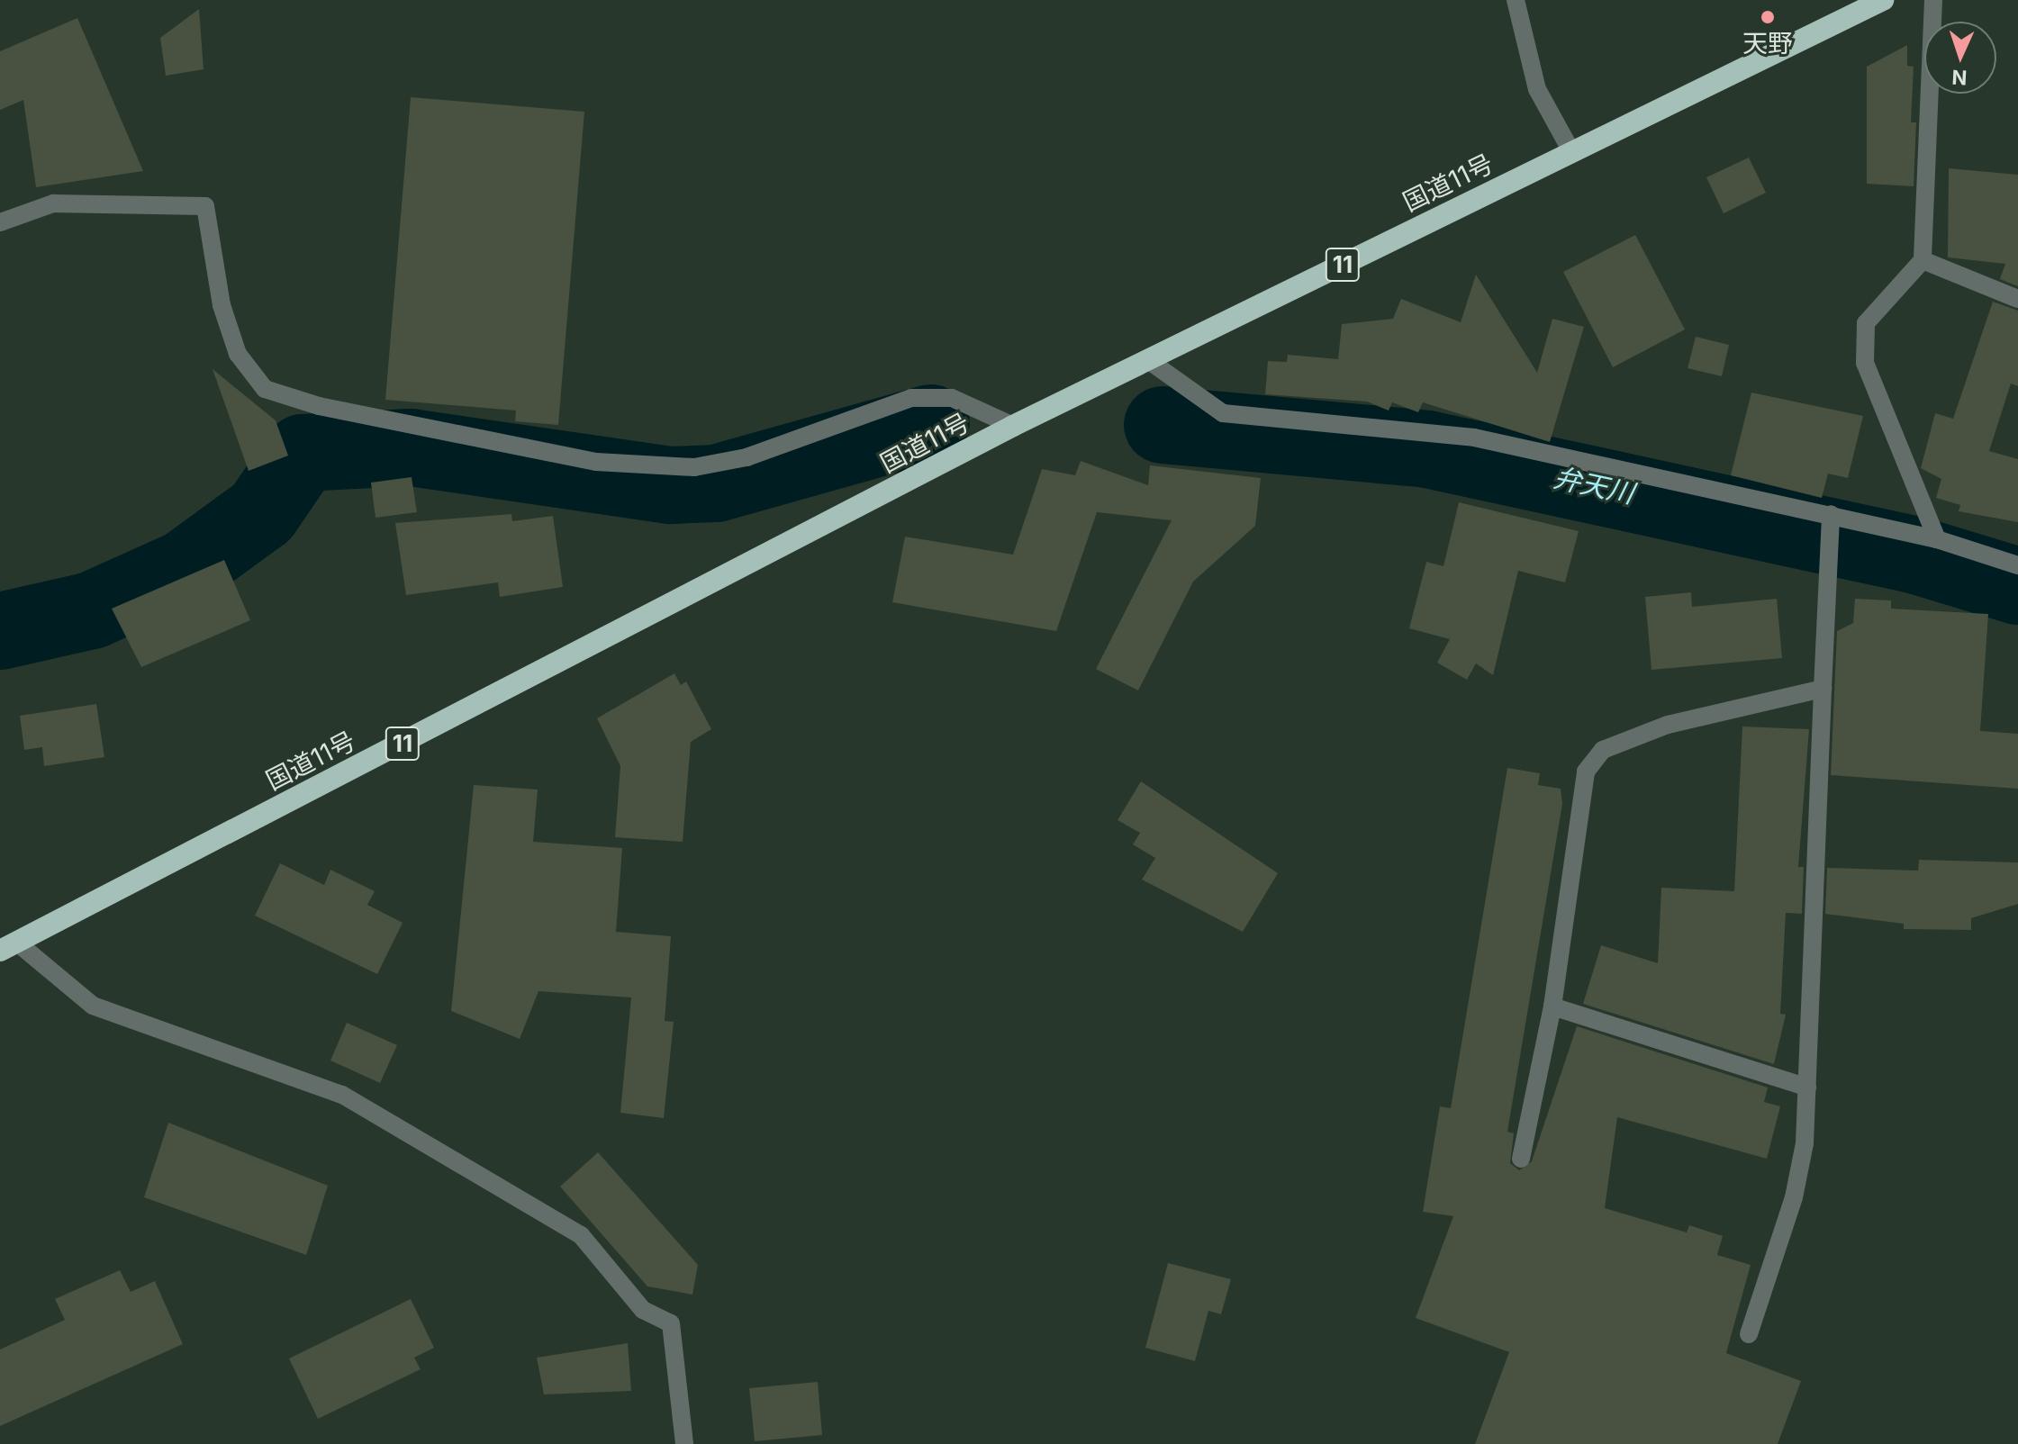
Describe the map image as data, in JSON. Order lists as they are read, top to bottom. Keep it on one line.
{"streets":{"highway":["国道11号","11"]},"water":["弁天川"],"places":["天野"],"north":"bottom"}
